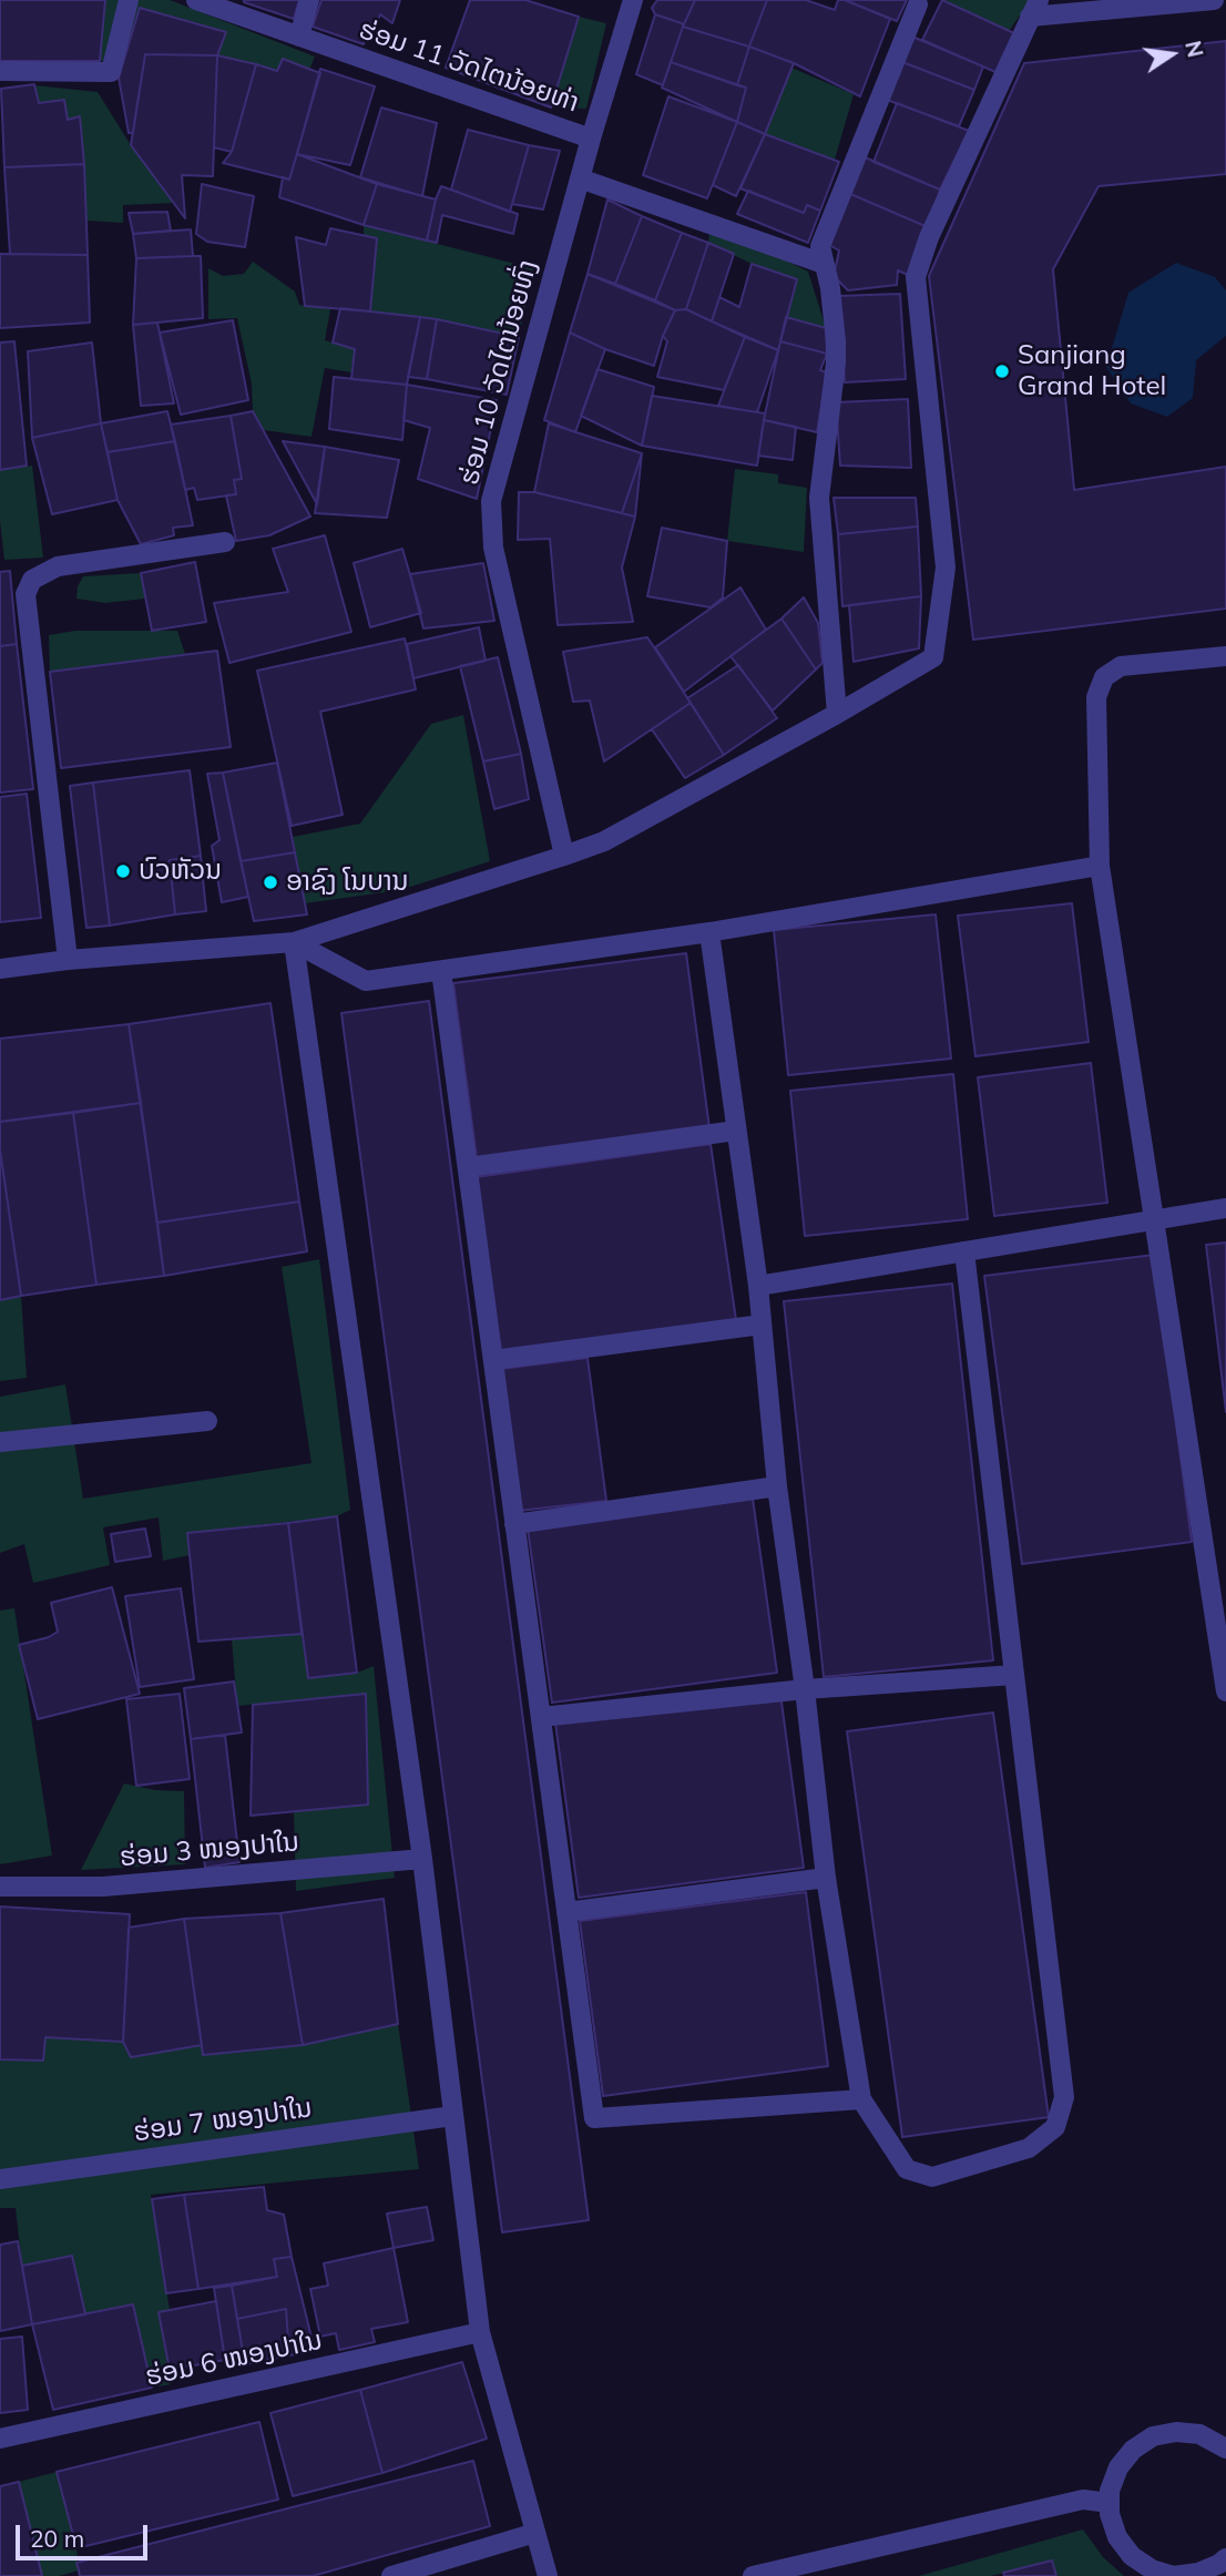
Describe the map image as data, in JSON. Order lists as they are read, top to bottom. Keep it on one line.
{"streets":{"street":["ຮ່ອມ 11 ວັດໄຕນ້ອຍທ່າ","ຮ່ອມ 10 ວັດໄຕນ້ອຍທົ່ງ","ຮ່ອມ 3 ໜອງປາໃນ","ຮ່ອມ 7 ໜອງປາໃນ","ຮ່ອມ 6 ໜອງປາໃນ"]},"crossings":[["ຮ່ອມ 11 ວັດໄຕນ້ອຍທ່າ","ຮ່ອມ 10 ວັດໄຕນ້ອຍທົ່ງ"]],"places":["Sanjiang Grand Hotel","ບົວຫັວນ","ອາຊົງ ໂນບານ"],"scale_bar":"20 m","north":"right"}
